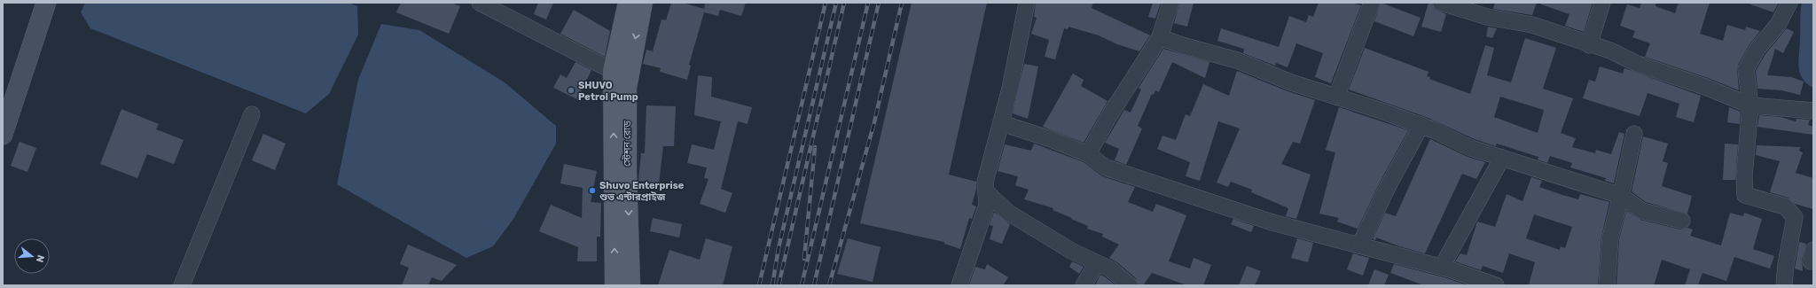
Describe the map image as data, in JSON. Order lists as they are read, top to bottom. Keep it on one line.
{"streets":{"main road":["স্টেশন রোড"]},"places":["SHUVO Petrol Pump","Shuvo Enterprise শুভ এন্টারপ্রাইজ"],"north":"right"}
